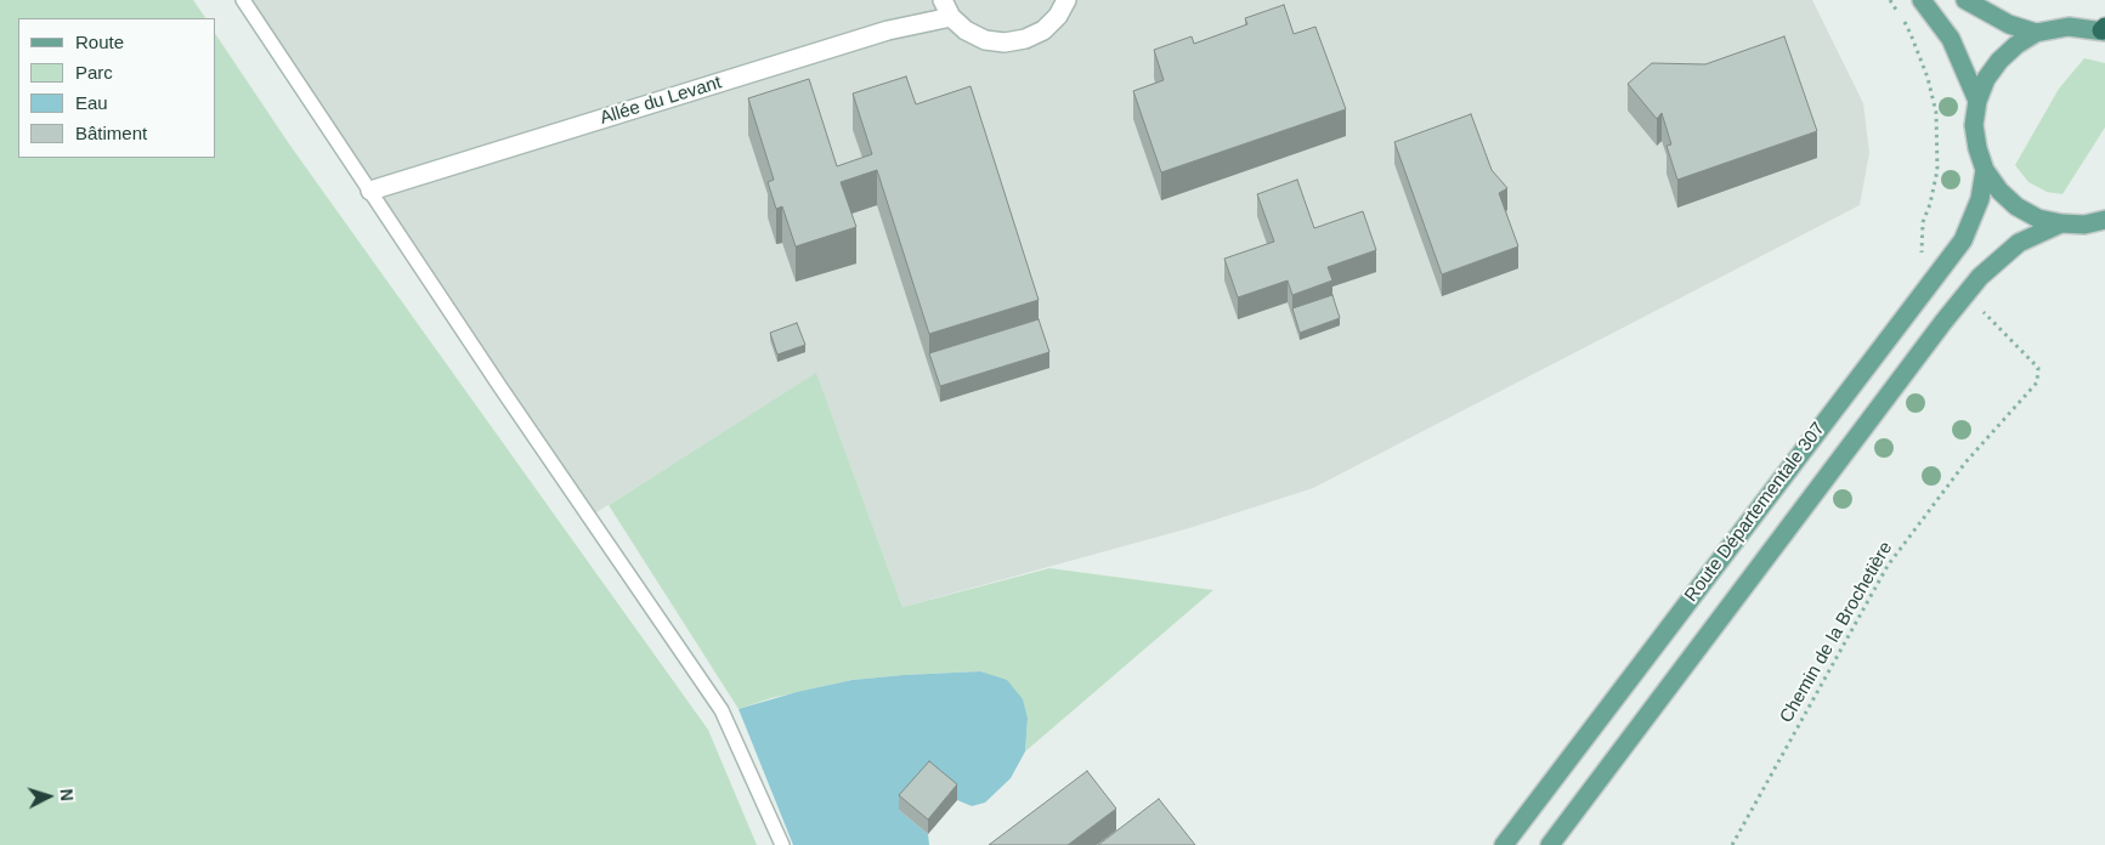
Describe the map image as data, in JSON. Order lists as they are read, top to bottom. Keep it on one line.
{"streets":{"main road":["Route Départementale 307"],"street":["Allée du Levant"],"path":["Chemin de la Brochetière"]},"crossings":[["Route Départementale 307","Chemin de la Brochetière"]],"legend":["Route","Parc","Eau","Bâtiment"],"north":"right"}
